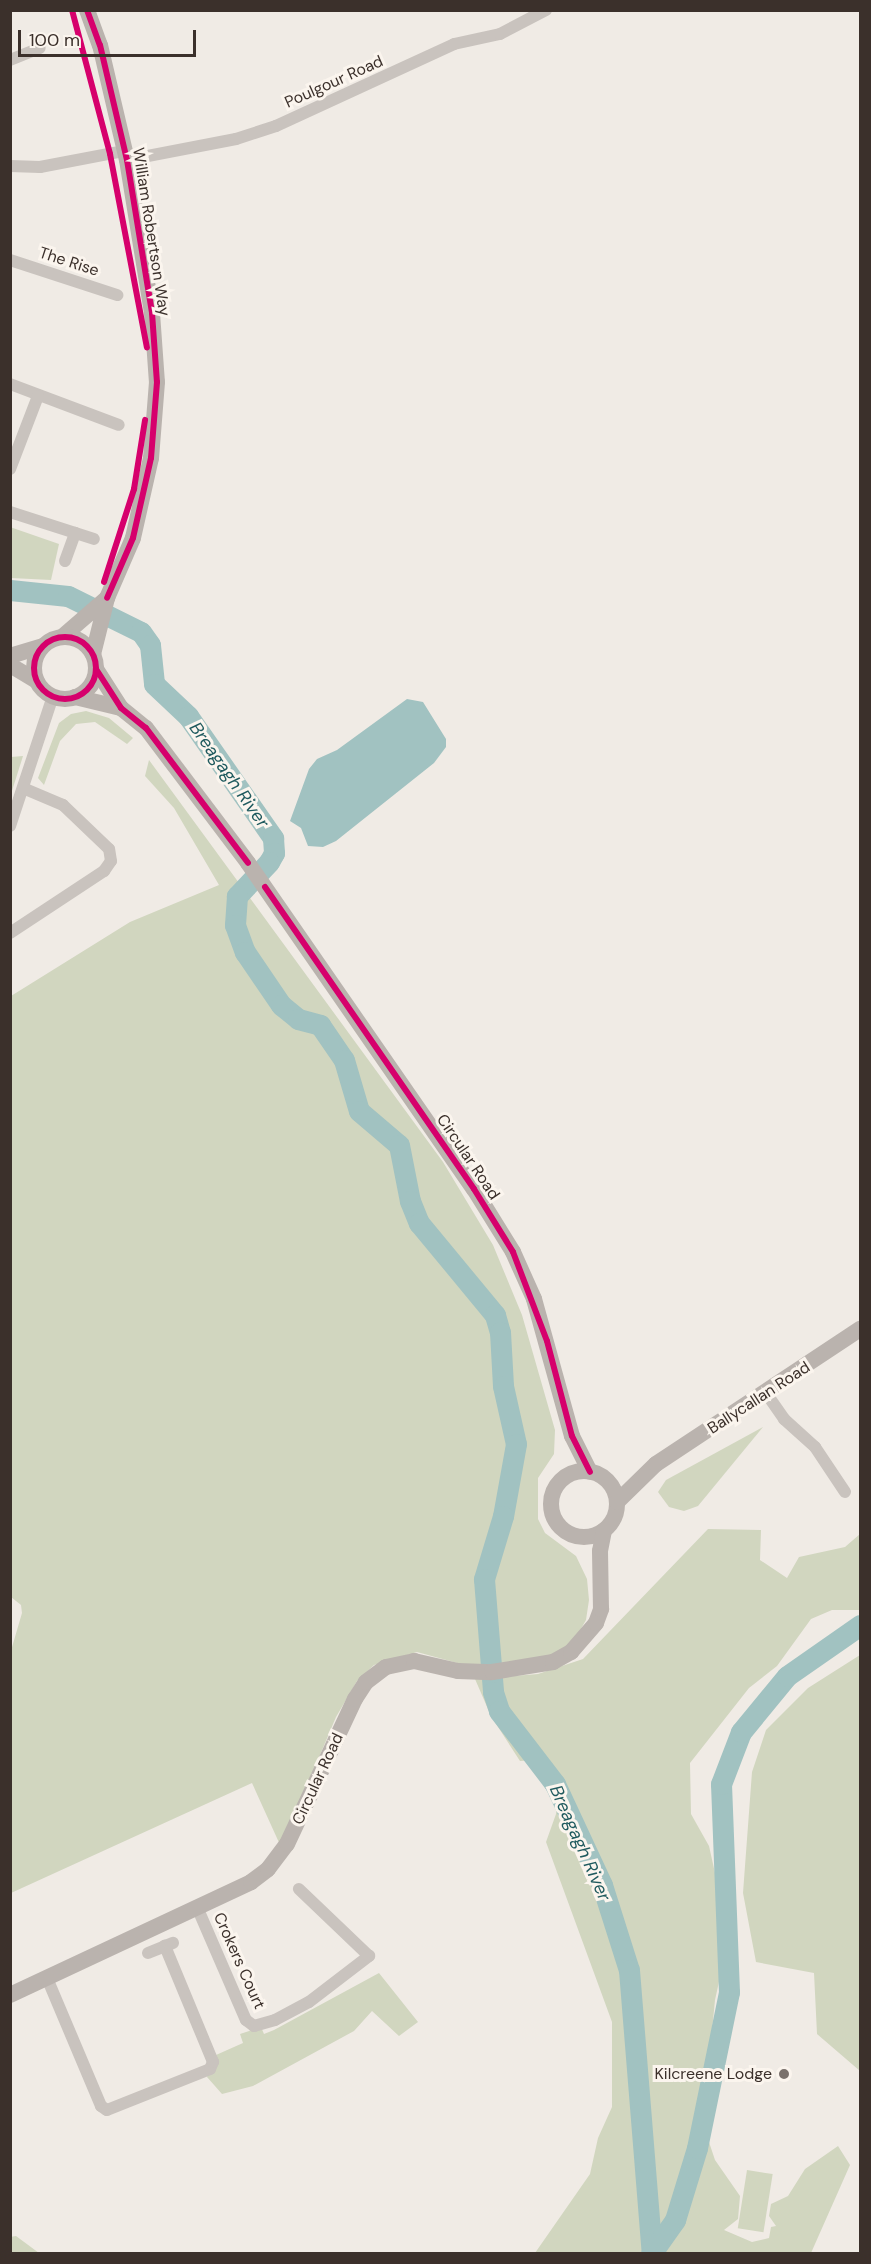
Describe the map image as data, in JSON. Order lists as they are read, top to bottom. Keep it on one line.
{"streets":{"main road":["William Robertson Way","Circular Road","Ballycallan Road"],"street":["Poulgour Road","The Rise","Crokers Court"]},"crossings":[["Poulgour Road","William Robertson Way"],["Circular Road","Ballycallan Road"],["Circular Road","Crokers Court"]],"water":["Breagagh River"],"places":["Kilcreene Lodge"],"scale_bar":"100 m"}
